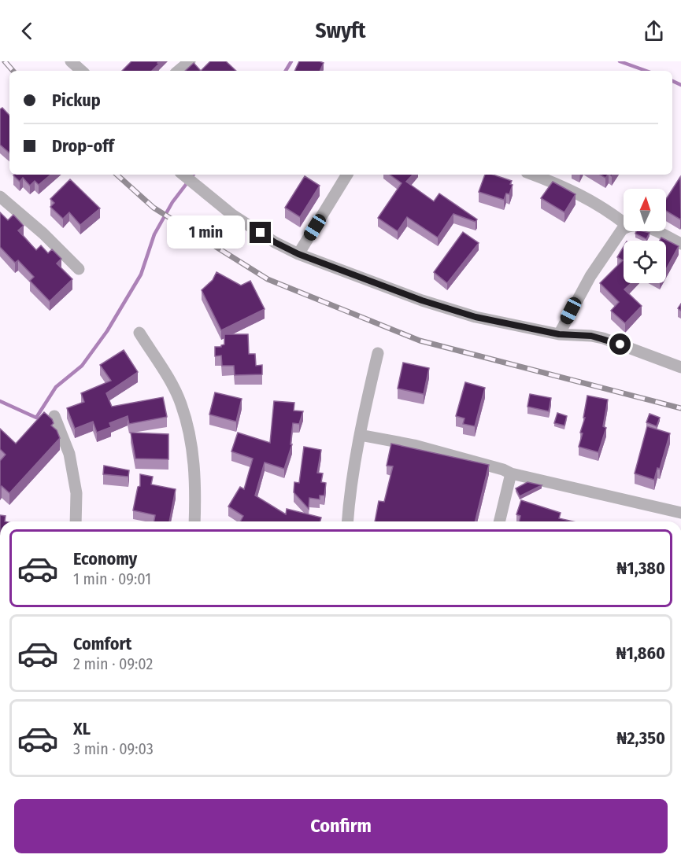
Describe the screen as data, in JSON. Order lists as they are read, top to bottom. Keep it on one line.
{"north":"top","page":{"header":"Swyft","banner":["Pickup","Drop-off"],"bubble":"1 min","list":[{"name":"Economy","note":"1 min · 09:01","value":"₦1,380"},{"name":"Comfort","note":"2 min · 09:02","value":"₦1,860"},{"name":"XL","note":"3 min · 09:03","value":"₦2,350"}],"buttons":"Confirm"}}
